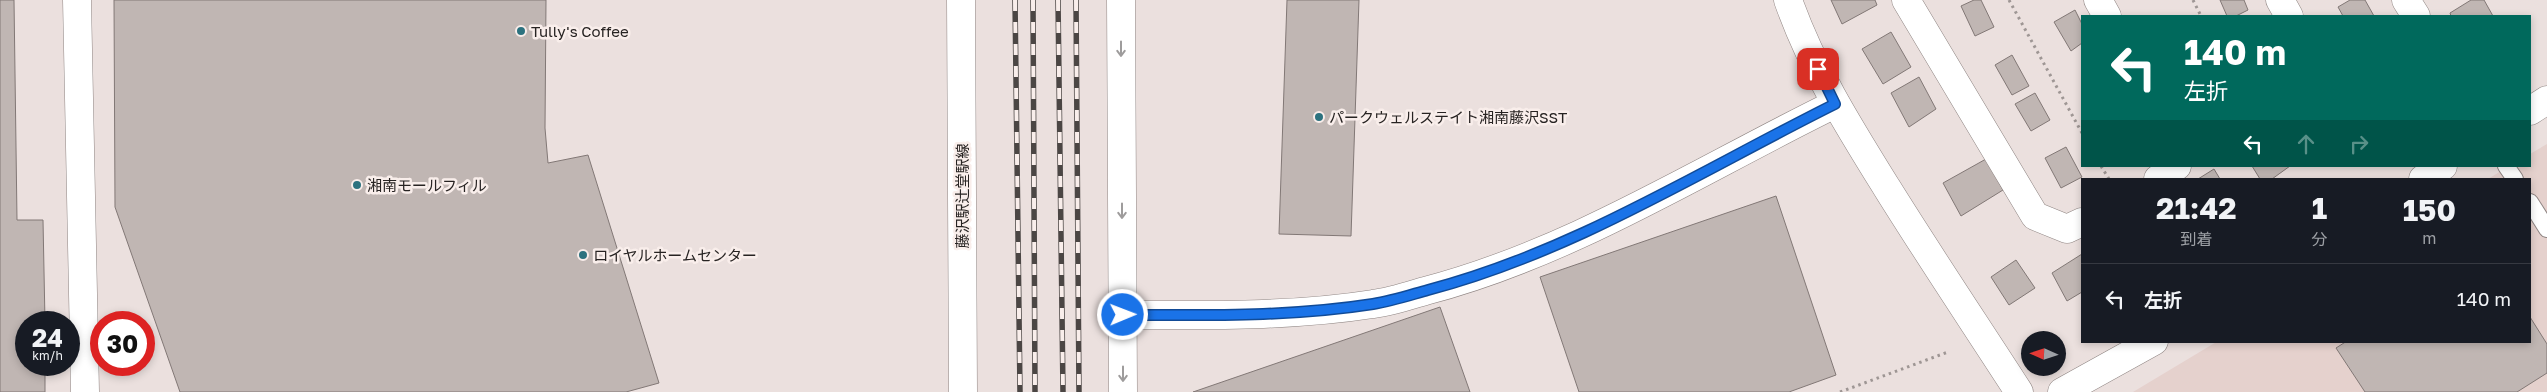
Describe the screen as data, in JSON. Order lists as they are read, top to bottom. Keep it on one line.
{"streets":{"street":["藤沢駅辻堂駅線"]},"places":["Tully's Coffee","パークウェルステイト湘南藤沢SST","湘南モールフィル","ロイヤルホームセンター"],"north":"left","page":{"turn":["140 m","左折"],"eta":["21:42","到着","1","分","150","m"],"list":[{"name":"左折","value":"140 m"}],"speed":"24 km/h","limit":"30"}}
